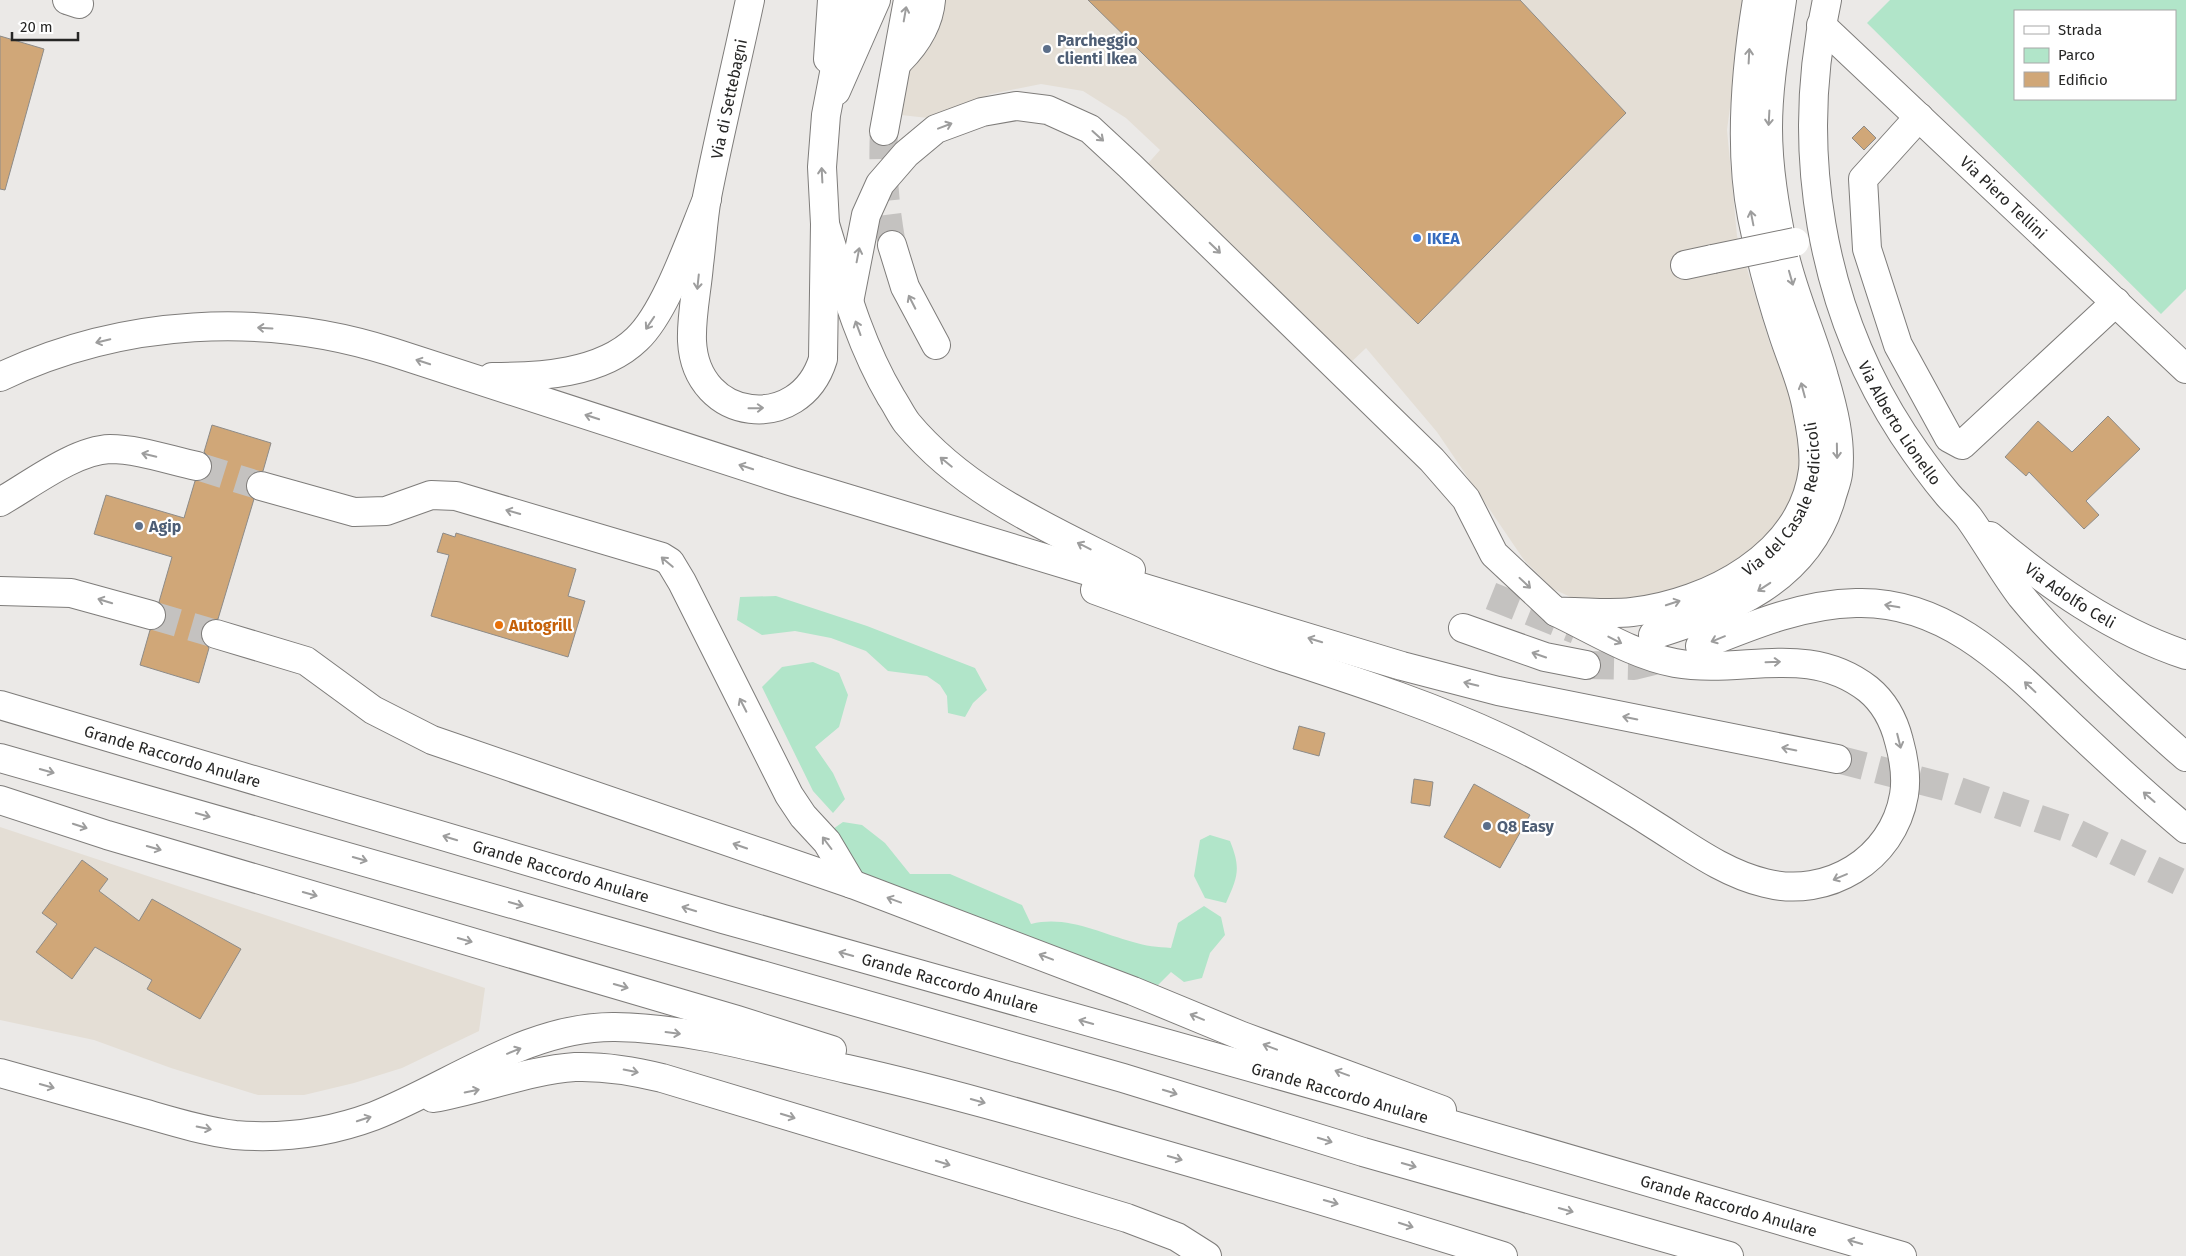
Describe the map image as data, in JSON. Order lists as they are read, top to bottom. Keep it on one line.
{"streets":{"main road":["Via di Settebagni","Via Piero Tellini","Via Alberto Lionello","Via del Casale Redicicoli","Via Adolfo Celi","Grande Raccordo Anulare"]},"crossings":[["Via Piero Tellini","Via Alberto Lionello"],["Via Alberto Lionello","Via Adolfo Celi"]],"one_way":["Via del Casale Redicicoli"],"places":["Parcheggio clienti Ikea","IKEA","Agip","Autogrill","Q8 Easy"],"legend":["Strada","Parco","Edificio"],"scale_bar":"20 m"}
